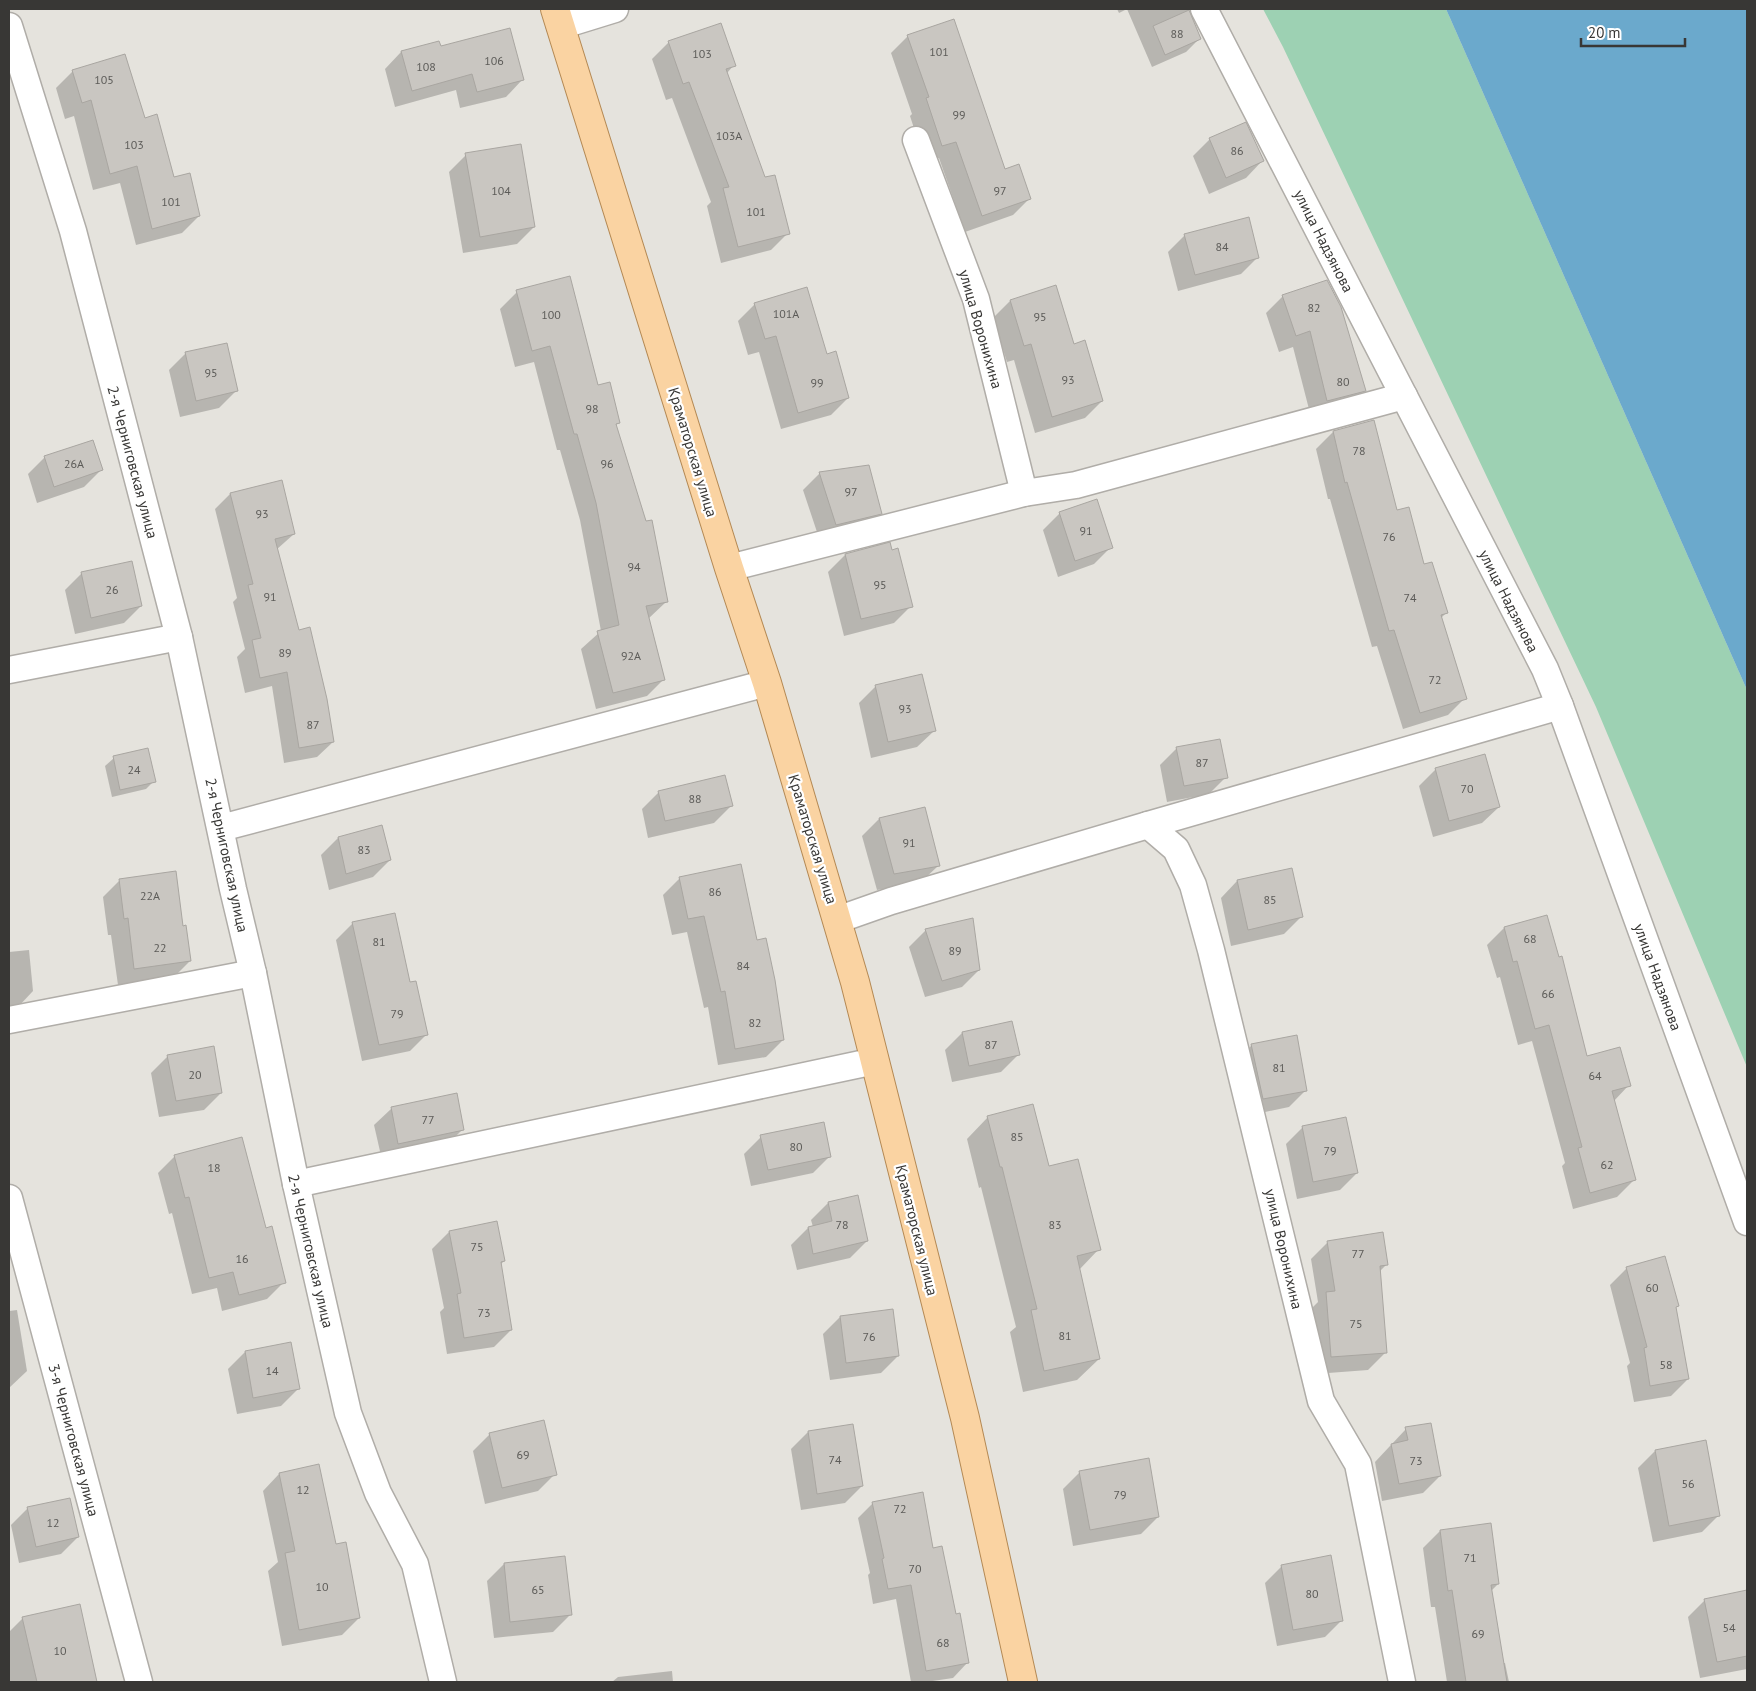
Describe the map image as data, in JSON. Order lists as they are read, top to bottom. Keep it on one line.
{"streets":{"main road":["Краматорская улица"],"street":["улица Надзянова","улица Воронихина","2-я Черниговская улица","3-я Черниговская улица"]},"house_numbers":["88","101","103","106","108","105","99","103А","103","86","104","97","101","101","84","82","101А","100","95","95","93","80","99","98","78","26А","96","97","93","91","76","94","95","26","91","74","89","92А","72","93","87","87","24","70","88","91","83","86","22А","85","68","81","22","89","84","66","79","82","87","81","20","64","77","85","80","79","62","18","78","83","75","77","16","60","73","75","81","76","58","14","69","74","73","56","12","79","72","12","71","70","10","65","80","54","69","68","10"],"scale_bar":"20 m"}
